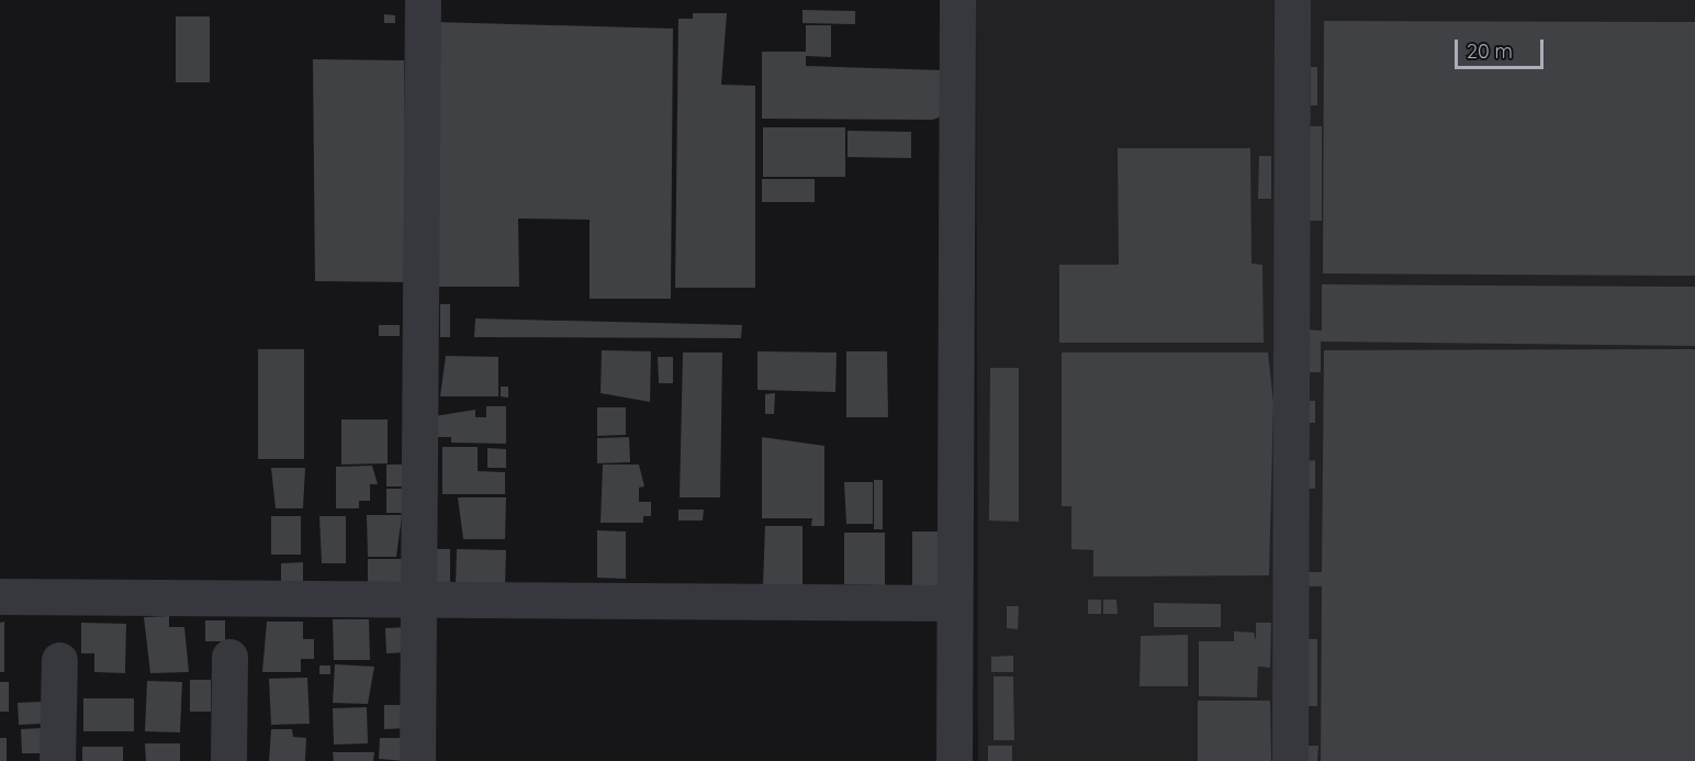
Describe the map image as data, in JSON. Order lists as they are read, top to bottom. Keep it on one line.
{"scale_bar":"20 m"}
